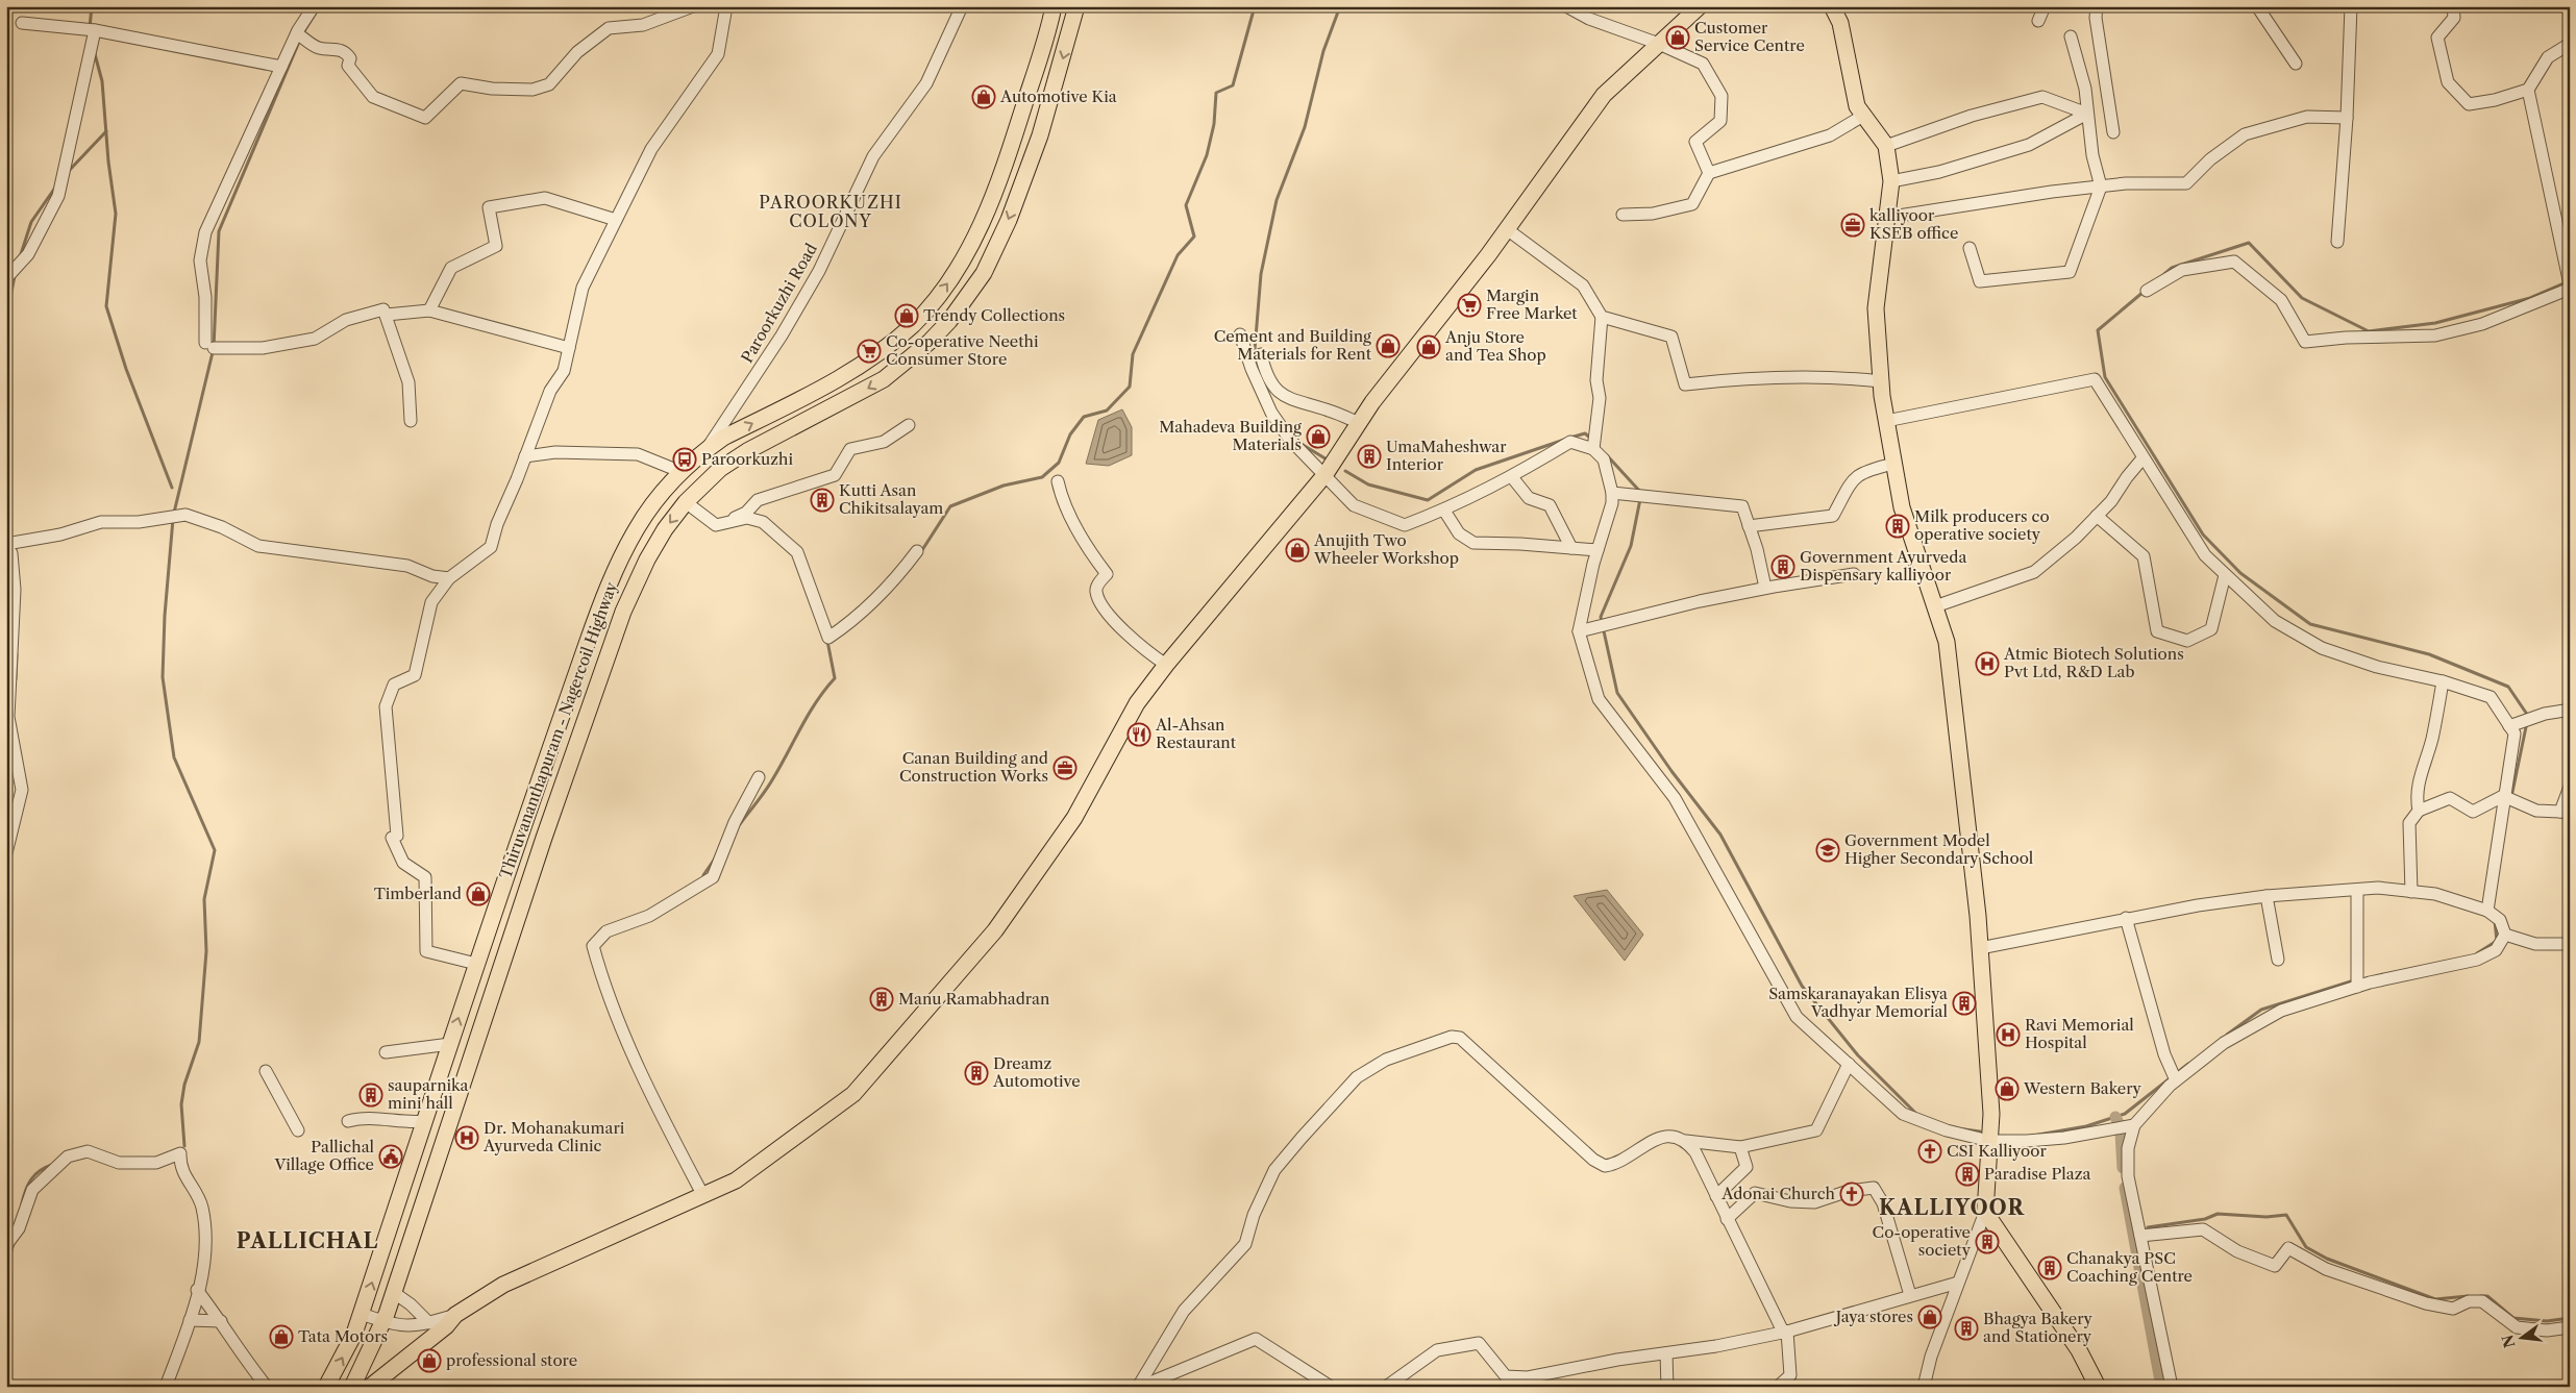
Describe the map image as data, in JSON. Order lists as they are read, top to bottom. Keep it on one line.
{"streets":{"main road":["Thiruvananthapuram - Nagercoil Highway"],"street":["Paroorkuzhi Road"]},"crossings":[["Paroorkuzhi Road","Thiruvananthapuram - Nagercoil Highway"]],"districts":["PAROORKUZHI COLONY","KALLIYOOR","PALLICHAL"],"places":{"shop":["Customer Service Centre","Automotive Kia","Trendy Collections","Cement and Building Materials for Rent","Anju Store and Tea Shop","Mahadeva Building Materials","Anujith Two Wheeler Workshop","Timberland","Western Bakery","Jaya stores","Tata Motors","professional store"],"office":["kalliyoor KSEB office","Canan Building and Construction Works"],"supermarket":["Margin Free Market","Co-operative Neethi Consumer Store"],"building":["UmaMaheshwar Interior","Kutti Asan Chikitsalayam","Milk producers co operative society","Government Ayurveda Dispensary kalliyoor","Manu Ramabhadran","Samskaranayakan Elisya Vadhyar Memorial","Dreamz Automotive","sauparnika mini hall","Paradise Plaza","Co-operative society","Chanakya PSC Coaching Centre","Bhagya Bakery and Stationery"],"bus stop":["Paroorkuzhi"],"hospital":["Atmic Biotech Solutions Pvt Ltd, R&D Lab","Ravi Memorial Hospital","Dr. Mohanakumari Ayurveda Clinic"],"restaurant":["Al-Ahsan Restaurant"],"school or university":["Government Model Higher Secondary School"],"church":["CSI Kalliyoor","Adonai Church"],"public building":["Pallichal Village Office"]},"north":"left"}
